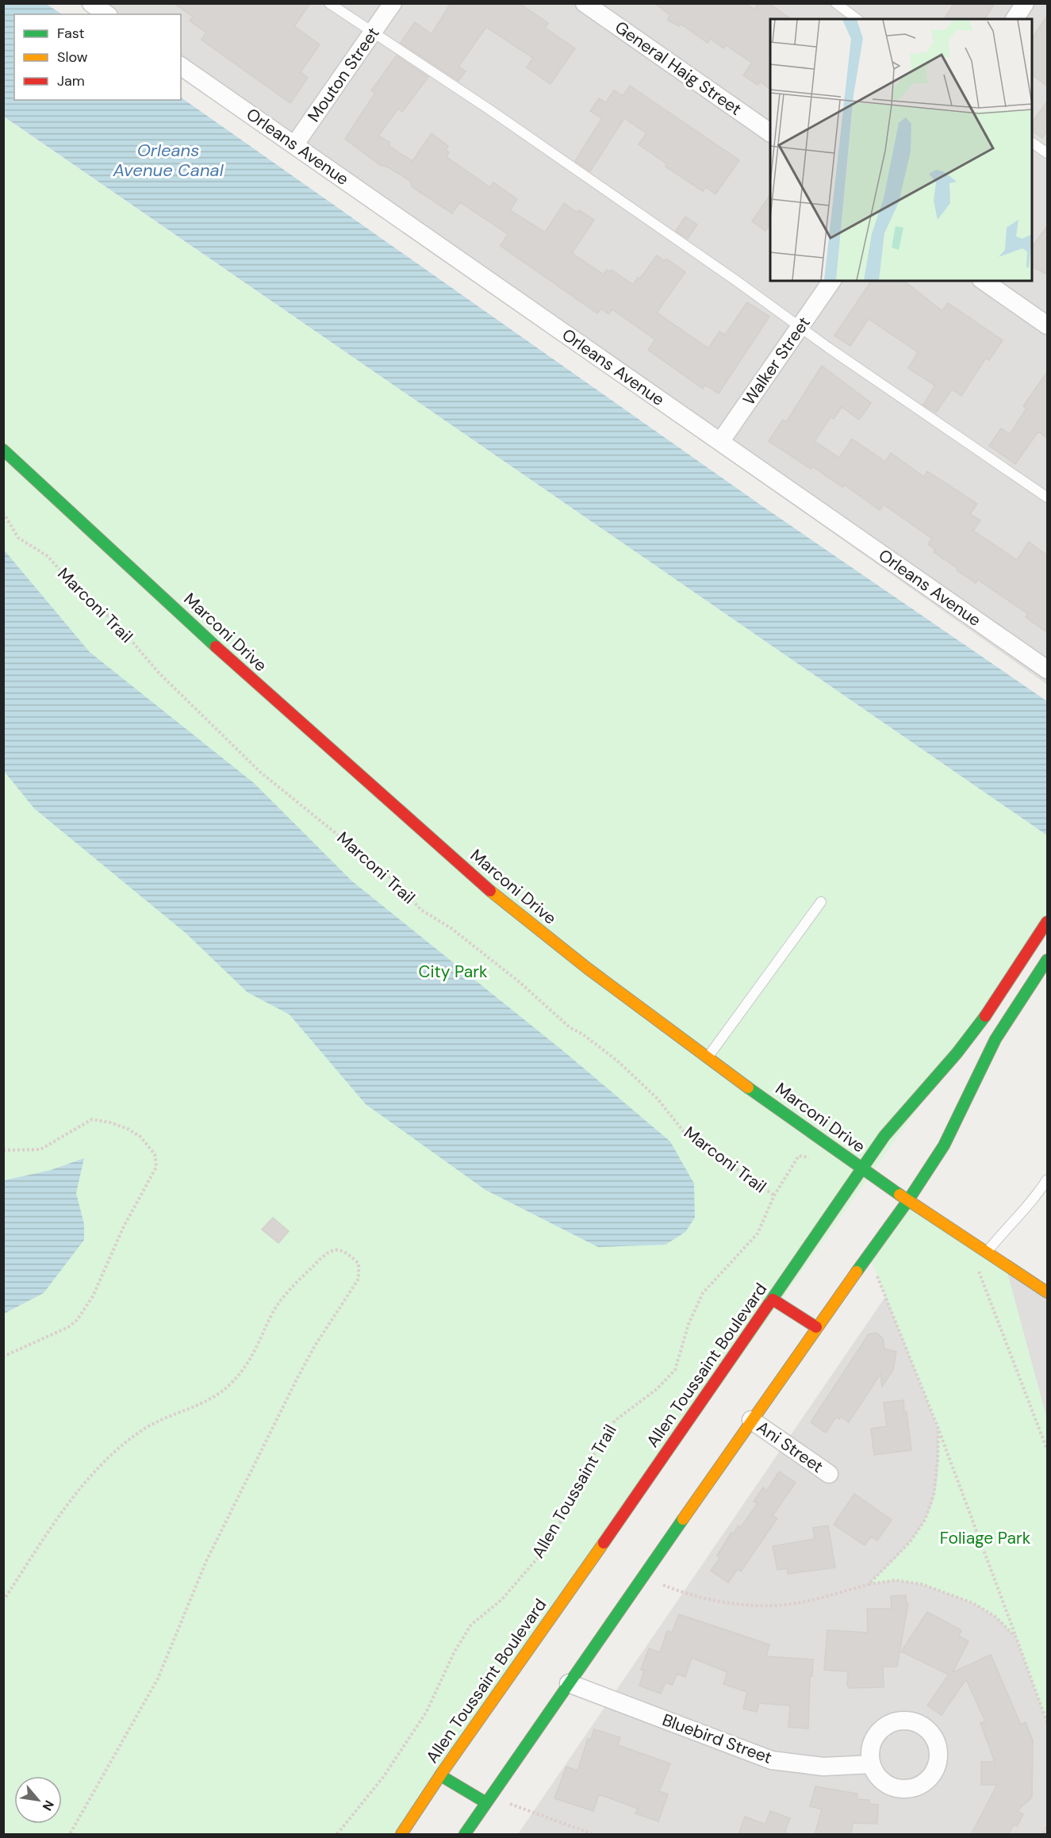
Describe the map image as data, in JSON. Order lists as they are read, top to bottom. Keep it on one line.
{"streets":{"main road":["Marconi Drive","Allen Toussaint Boulevard"],"street":["General Haig Street","Mouton Street","Orleans Avenue","Walker Street","Ani Street","Bluebird Street"],"path":["Marconi Trail","Allen Toussaint Trail"]},"crossings":[["Mouton Street","Orleans Avenue"],["Orleans Avenue","Walker Street"],["Marconi Trail","Allen Toussaint Trail"],["Marconi Drive","Allen Toussaint Boulevard"]],"water":["Orleans Avenue Canal"],"parks":["City Park","Foliage Park"],"legend":["Fast","Slow","Jam"],"north":"bottom right"}
